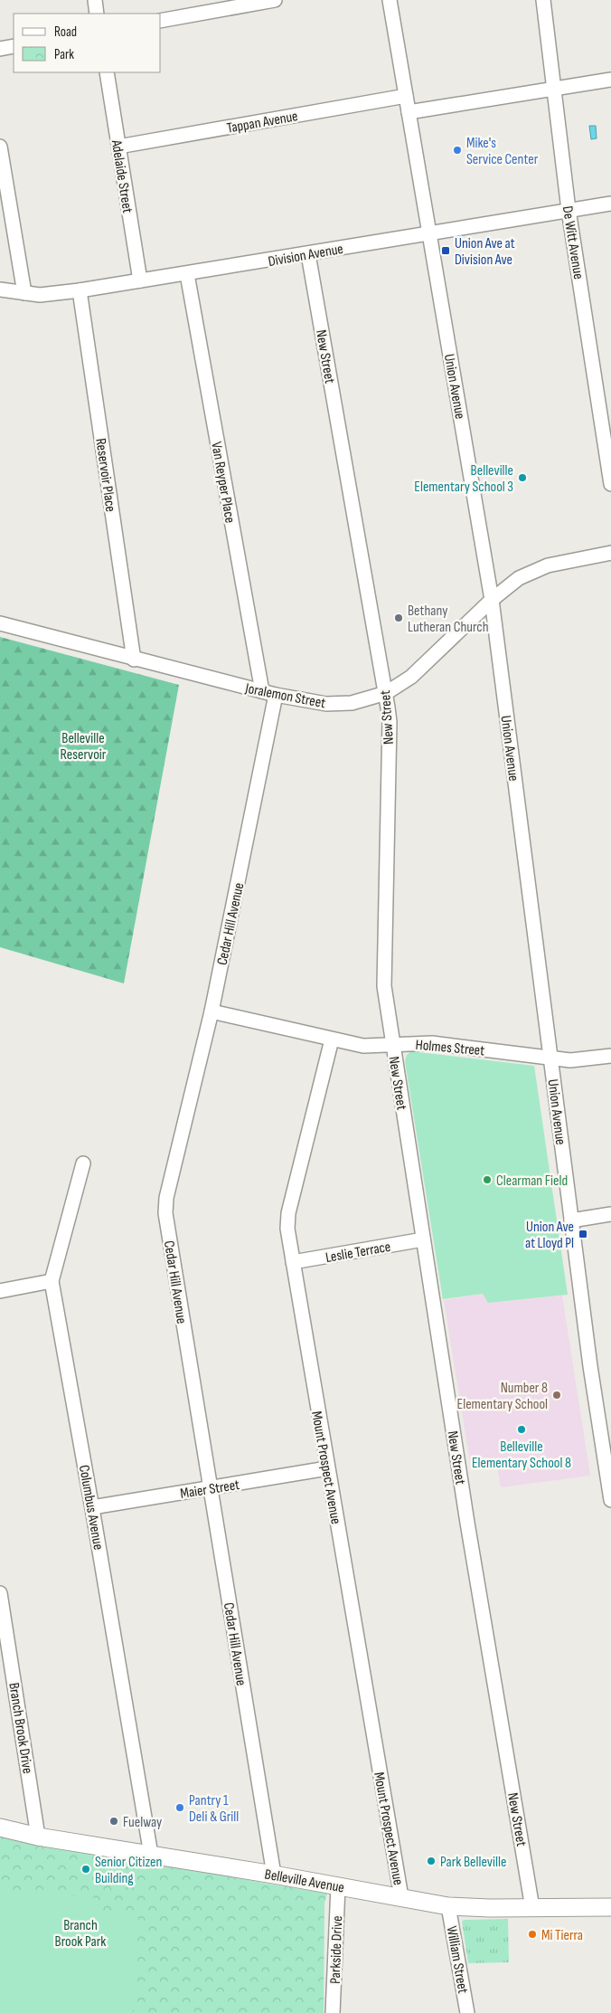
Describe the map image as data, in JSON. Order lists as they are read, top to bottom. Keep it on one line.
{"streets":{"main road":["Belleville Avenue"],"street":["Tappan Avenue","Adelaide Street","De Witt Avenue","Division Avenue","New Street","Union Avenue","Reservoir Place","Van Reyper Place","Joralemon Street","Cedar Hill Avenue","Holmes Street","Leslie Terrace","Mount Prospect Avenue","Maier Street","Columbus Avenue","Branch Brook Drive","Parkside Drive","William Street"]},"crossings":[["Tappan Avenue","Adelaide Street"],["Tappan Avenue","Union Avenue"],["Adelaide Street","Division Avenue"],["De Witt Avenue","Division Avenue"],["Division Avenue","New Street"],["Division Avenue","Union Avenue"],["Division Avenue","Reservoir Place"],["Division Avenue","Van Reyper Place"],["New Street","Joralemon Street"],["New Street","Holmes Street"],["New Street","Leslie Terrace"],["New Street","Belleville Avenue"],["Union Avenue","Joralemon Street"],["Union Avenue","Holmes Street"],["Reservoir Place","Joralemon Street"],["Van Reyper Place","Joralemon Street"],["Joralemon Street","Cedar Hill Avenue"],["Cedar Hill Avenue","Holmes Street"],["Cedar Hill Avenue","Maier Street"],["Cedar Hill Avenue","Belleville Avenue"],["Holmes Street","Mount Prospect Avenue"],["Leslie Terrace","Mount Prospect Avenue"],["Mount Prospect Avenue","Maier Street"],["Mount Prospect Avenue","Belleville Avenue"],["Maier Street","Columbus Avenue"],["Columbus Avenue","Belleville Avenue"],["Branch Brook Drive","Belleville Avenue"],["Belleville Avenue","Parkside Drive"],["Belleville Avenue","William Street"]],"parks":["Belleville Reservoir","Branch Brook Park"],"places":{"other":["Mike's Service Center","Belleville Elementary School 3","Bethany Lutheran Church","Clearman Field","Number 8 Elementary School","Belleville Elementary School 8","Pantry 1 Deli & Grill","Fuelway","Park Belleville","Senior Citizen Building","Mi Tierra"],"transit":["Union Ave at Division Ave","Union Ave at Lloyd Pl"]},"legend":["Road","Park"]}
